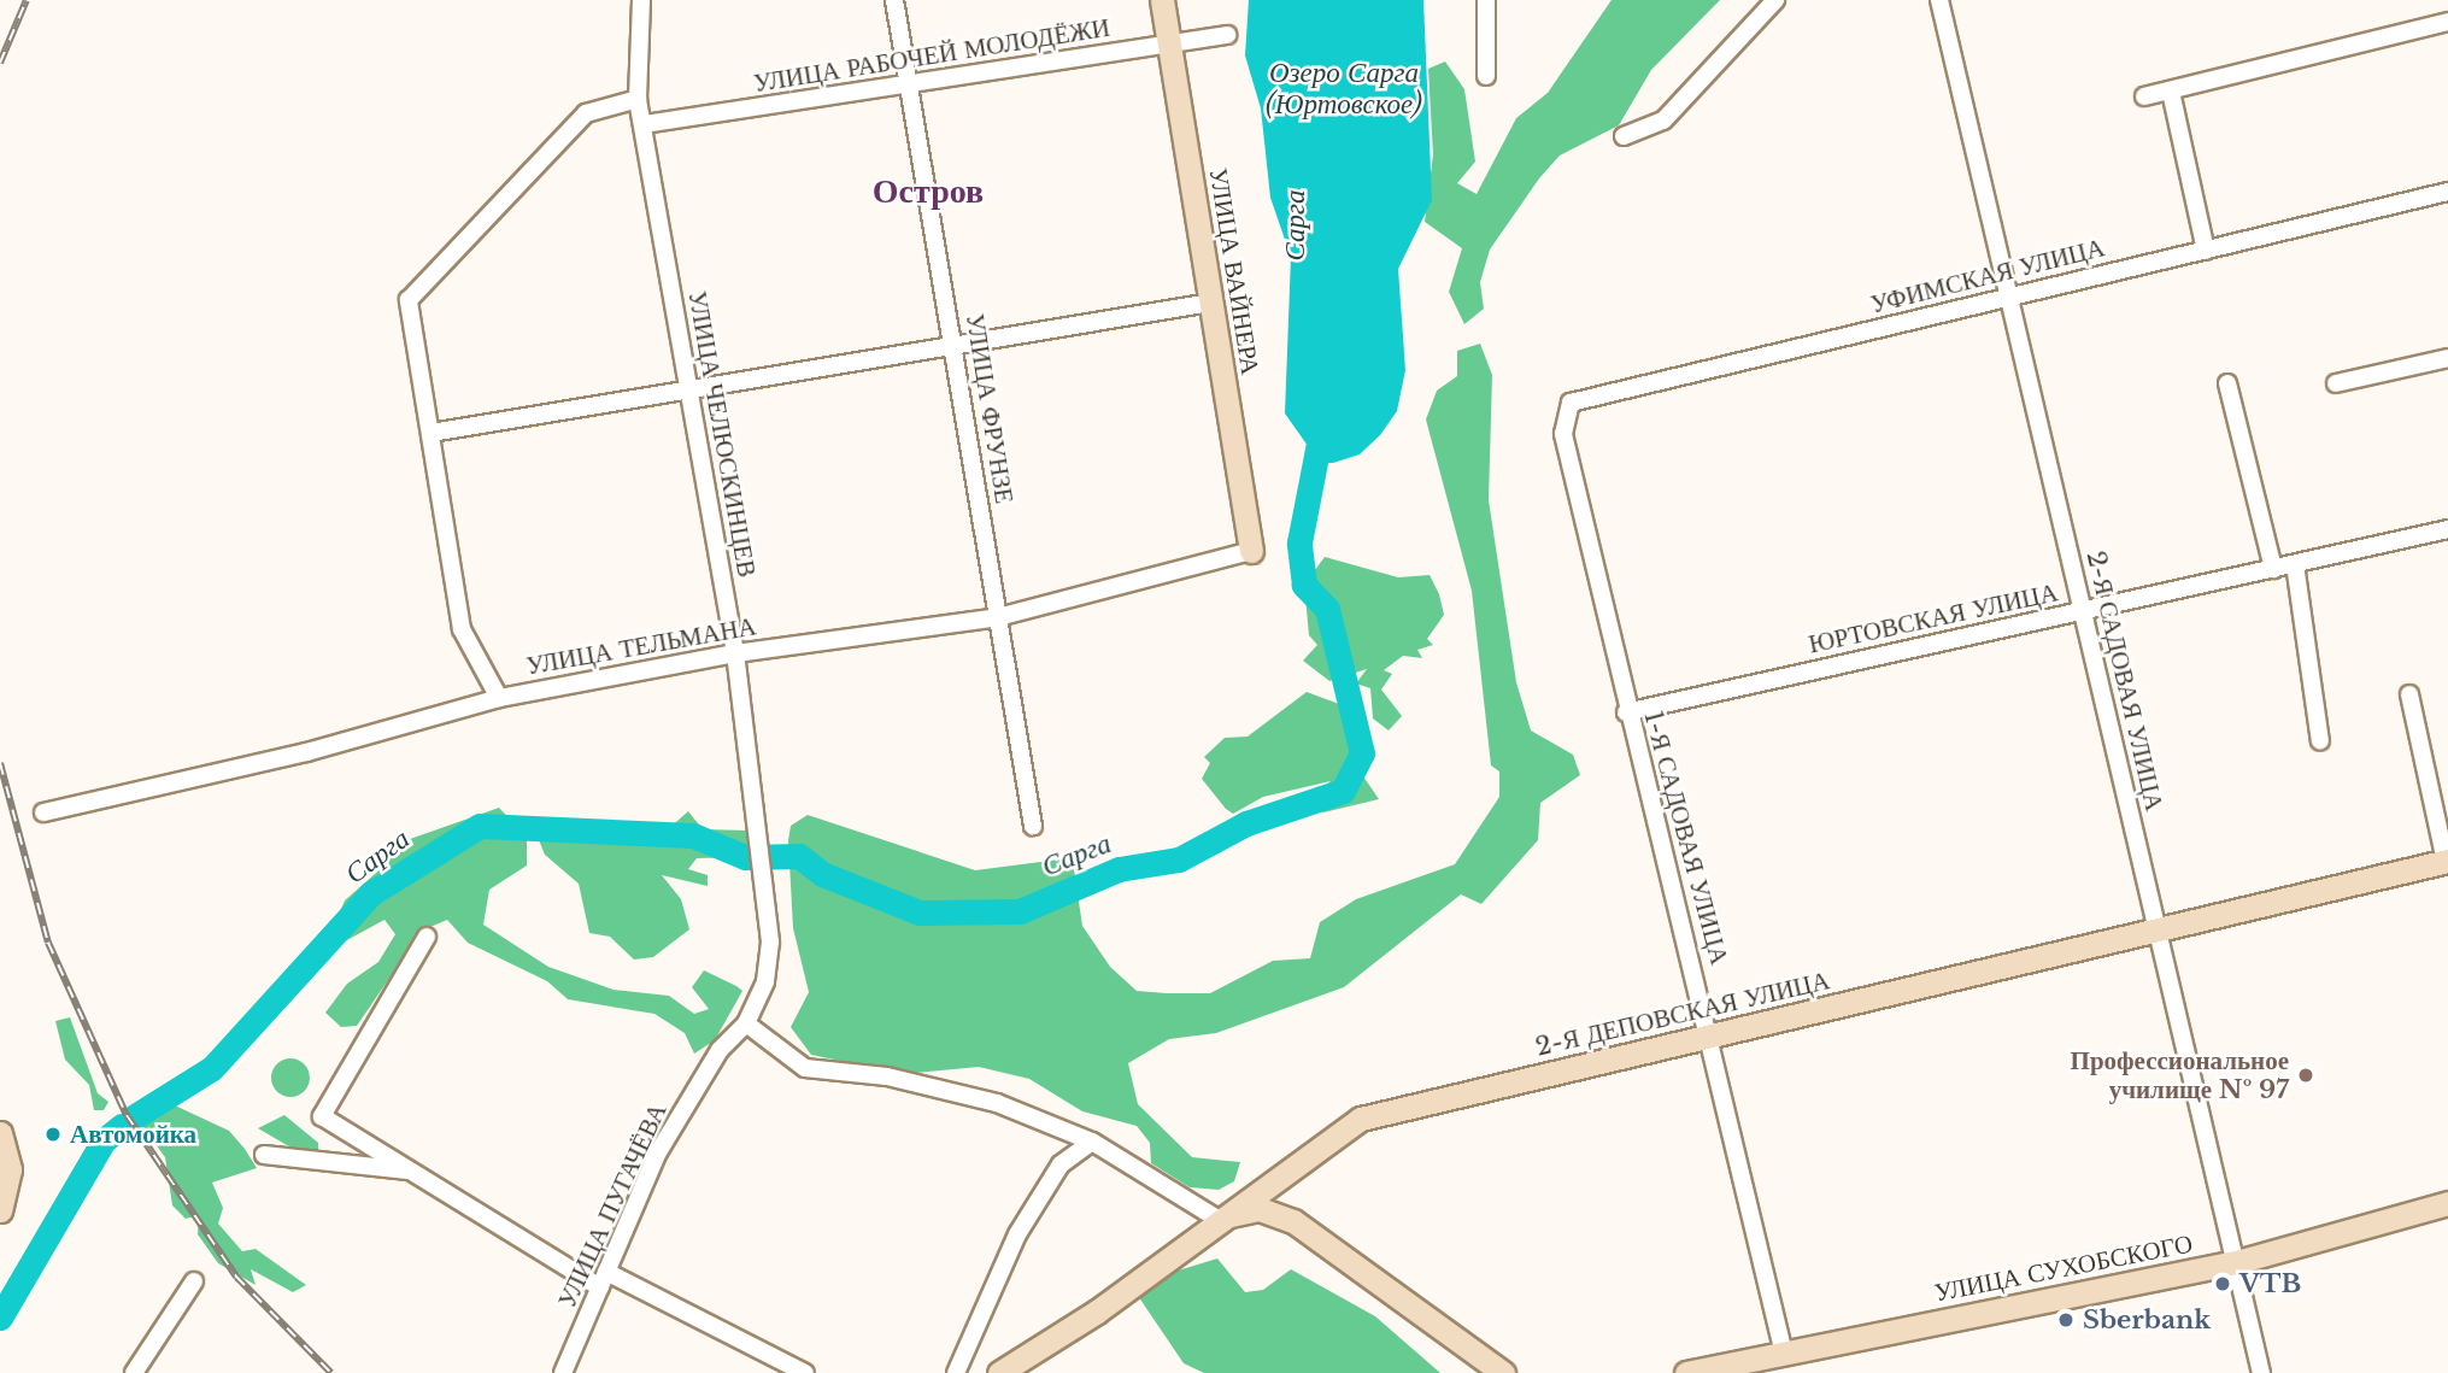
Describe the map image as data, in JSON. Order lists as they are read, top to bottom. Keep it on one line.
{"streets":{"street":["УЛИЦА РАБОЧЕЙ МОЛОДЁЖИ","УЛИЦА ВАЙНЕРА","УФИМСКАЯ УЛИЦА","УЛИЦА ФРУНЗЕ","УЛИЦА ЧЕЛЮСКИНЦЕВ","ЮРТОВСКАЯ УЛИЦА","УЛИЦА ТЕЛЬМАНА","2-Я САДОВАЯ УЛИЦА","1-Я САДОВАЯ УЛИЦА","2-Я ДЕПОВСКАЯ УЛИЦА","УЛИЦА ПУГАЧЁВА","УЛИЦА СУХОБСКОГО"]},"crossings":[["УЛИЦА РАБОЧЕЙ МОЛОДЁЖИ","УЛИЦА ВАЙНЕРА"],["УЛИЦА РАБОЧЕЙ МОЛОДЁЖИ","УЛИЦА ФРУНЗЕ"],["УЛИЦА РАБОЧЕЙ МОЛОДЁЖИ","УЛИЦА ЧЕЛЮСКИНЦЕВ"],["УЛИЦА ВАЙНЕРА","УЛИЦА ТЕЛЬМАНА"],["УФИМСКАЯ УЛИЦА","2-Я САДОВАЯ УЛИЦА"],["УФИМСКАЯ УЛИЦА","1-Я САДОВАЯ УЛИЦА"],["УЛИЦА ФРУНЗЕ","УЛИЦА ТЕЛЬМАНА"],["УЛИЦА ЧЕЛЮСКИНЦЕВ","УЛИЦА ТЕЛЬМАНА"],["УЛИЦА ЧЕЛЮСКИНЦЕВ","УЛИЦА ПУГАЧЁВА"],["ЮРТОВСКАЯ УЛИЦА","2-Я САДОВАЯ УЛИЦА"],["ЮРТОВСКАЯ УЛИЦА","1-Я САДОВАЯ УЛИЦА"],["2-Я САДОВАЯ УЛИЦА","2-Я ДЕПОВСКАЯ УЛИЦА"],["2-Я САДОВАЯ УЛИЦА","УЛИЦА СУХОБСКОГО"],["1-Я САДОВАЯ УЛИЦА","2-Я ДЕПОВСКАЯ УЛИЦА"],["1-Я САДОВАЯ УЛИЦА","УЛИЦА СУХОБСКОГО"]],"districts":["Остров"],"water":["Озеро Сарга (Юртовское)","Сарга"],"places":["Профессиональное училище № 97","Автомойка","VTB","Sberbank"]}
